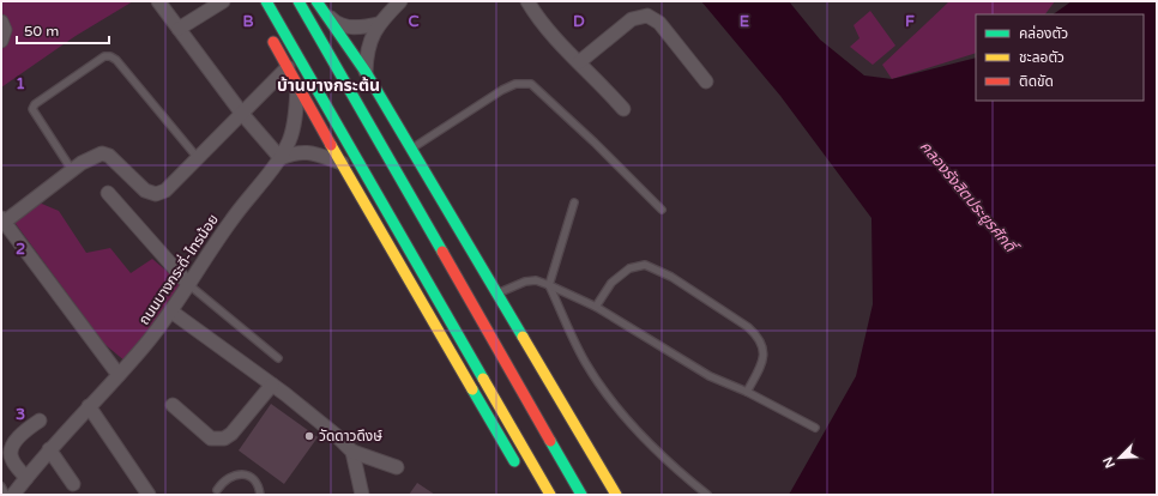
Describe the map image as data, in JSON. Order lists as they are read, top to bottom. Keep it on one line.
{"streets":{"street":["ถนนบางกระดี่-ไทรน้อย"]},"districts":["บ้านบางกระต้น"],"water":["คลองรังสิตประยูรศักดิ์"],"places":["วัดดาวดึงษ์"],"legend":["คล่องตัว","ชะลอตัว","ติดขัด"],"scale_bar":"50 m","north":"bottom left","grid":{"columns":["B","C","D","E","F"],"rows":["1","2","3"]}}
